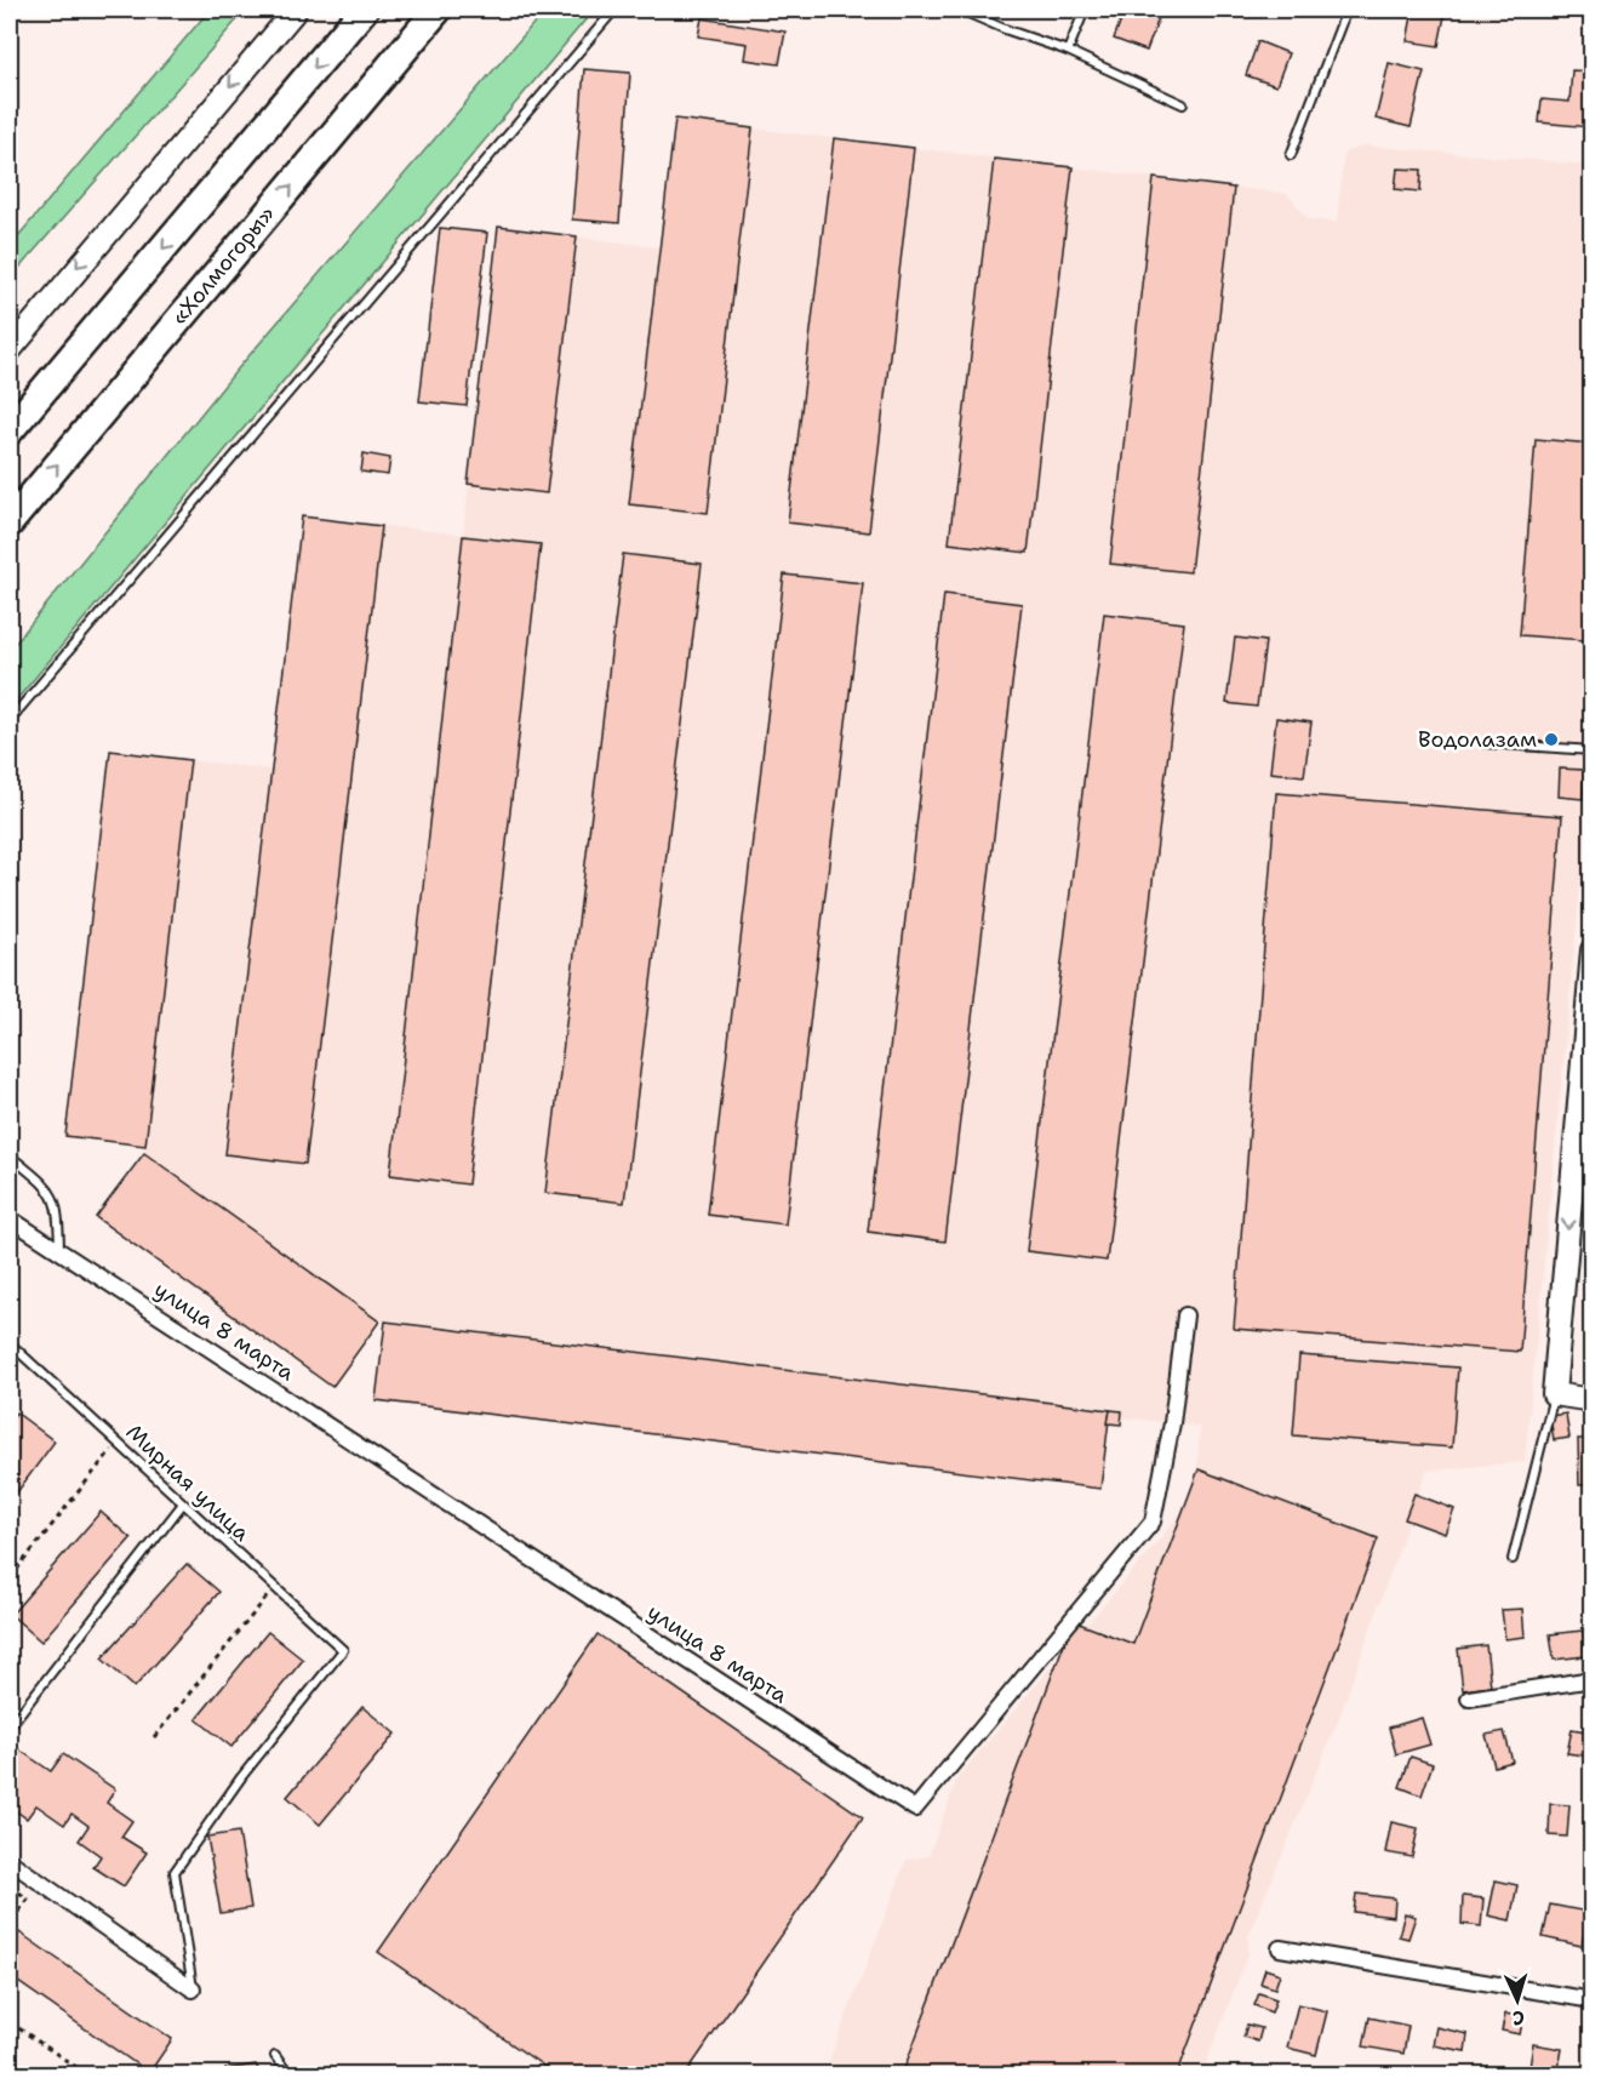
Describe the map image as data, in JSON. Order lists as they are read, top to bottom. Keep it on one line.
{"streets":{"highway":["«Холмогоры»"],"street":["улица 8 марта"],"lane":["Мирная улица"]},"places":["Водолазам"],"north":"bottom"}
